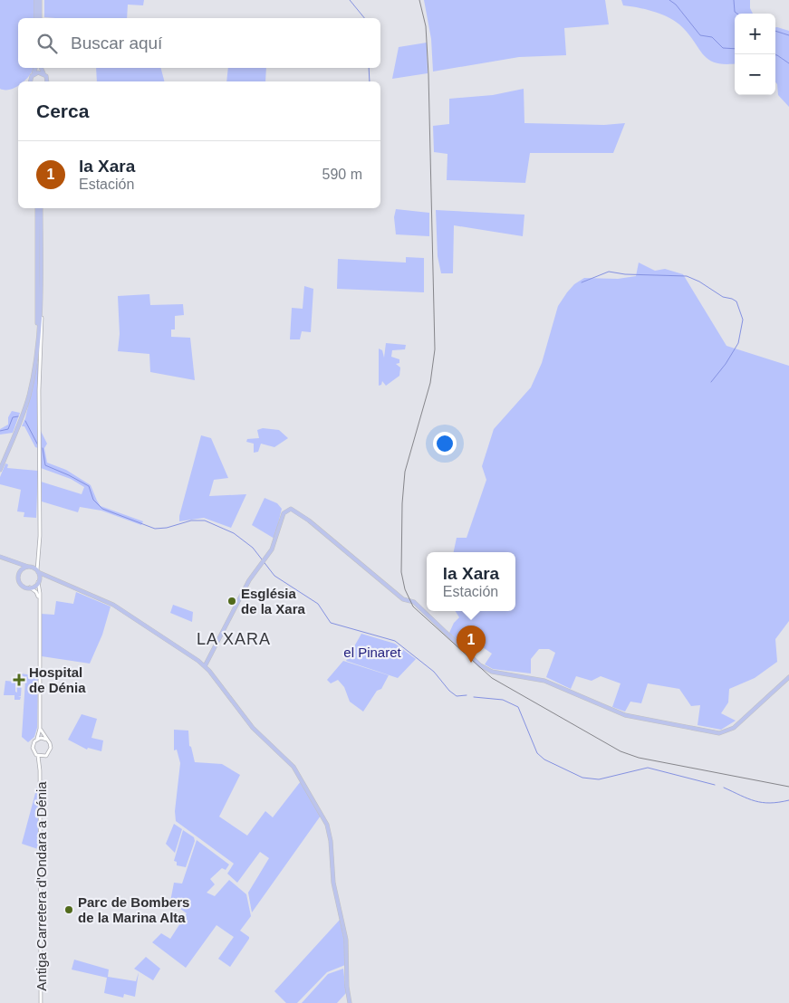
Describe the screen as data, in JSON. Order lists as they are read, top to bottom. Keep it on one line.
{"streets":{"street":["Antiga Carretera d'Ondara a Dénia"]},"districts":["LA XARA"],"parks":["el Pinaret"],"places":{"other":["Església de la Xara","Parc de Bombers de la Marina Alta"],"health":["Hospital de Dénia"]},"page":{"map_buttons":["+","−"],"search":"Buscar aquí","heading":"Cerca","list":[{"mark":"1","name":"la Xara","note":"Estación","value":"590 m"}],"popup":["la Xara","Estación"],"pins":"1"}}
